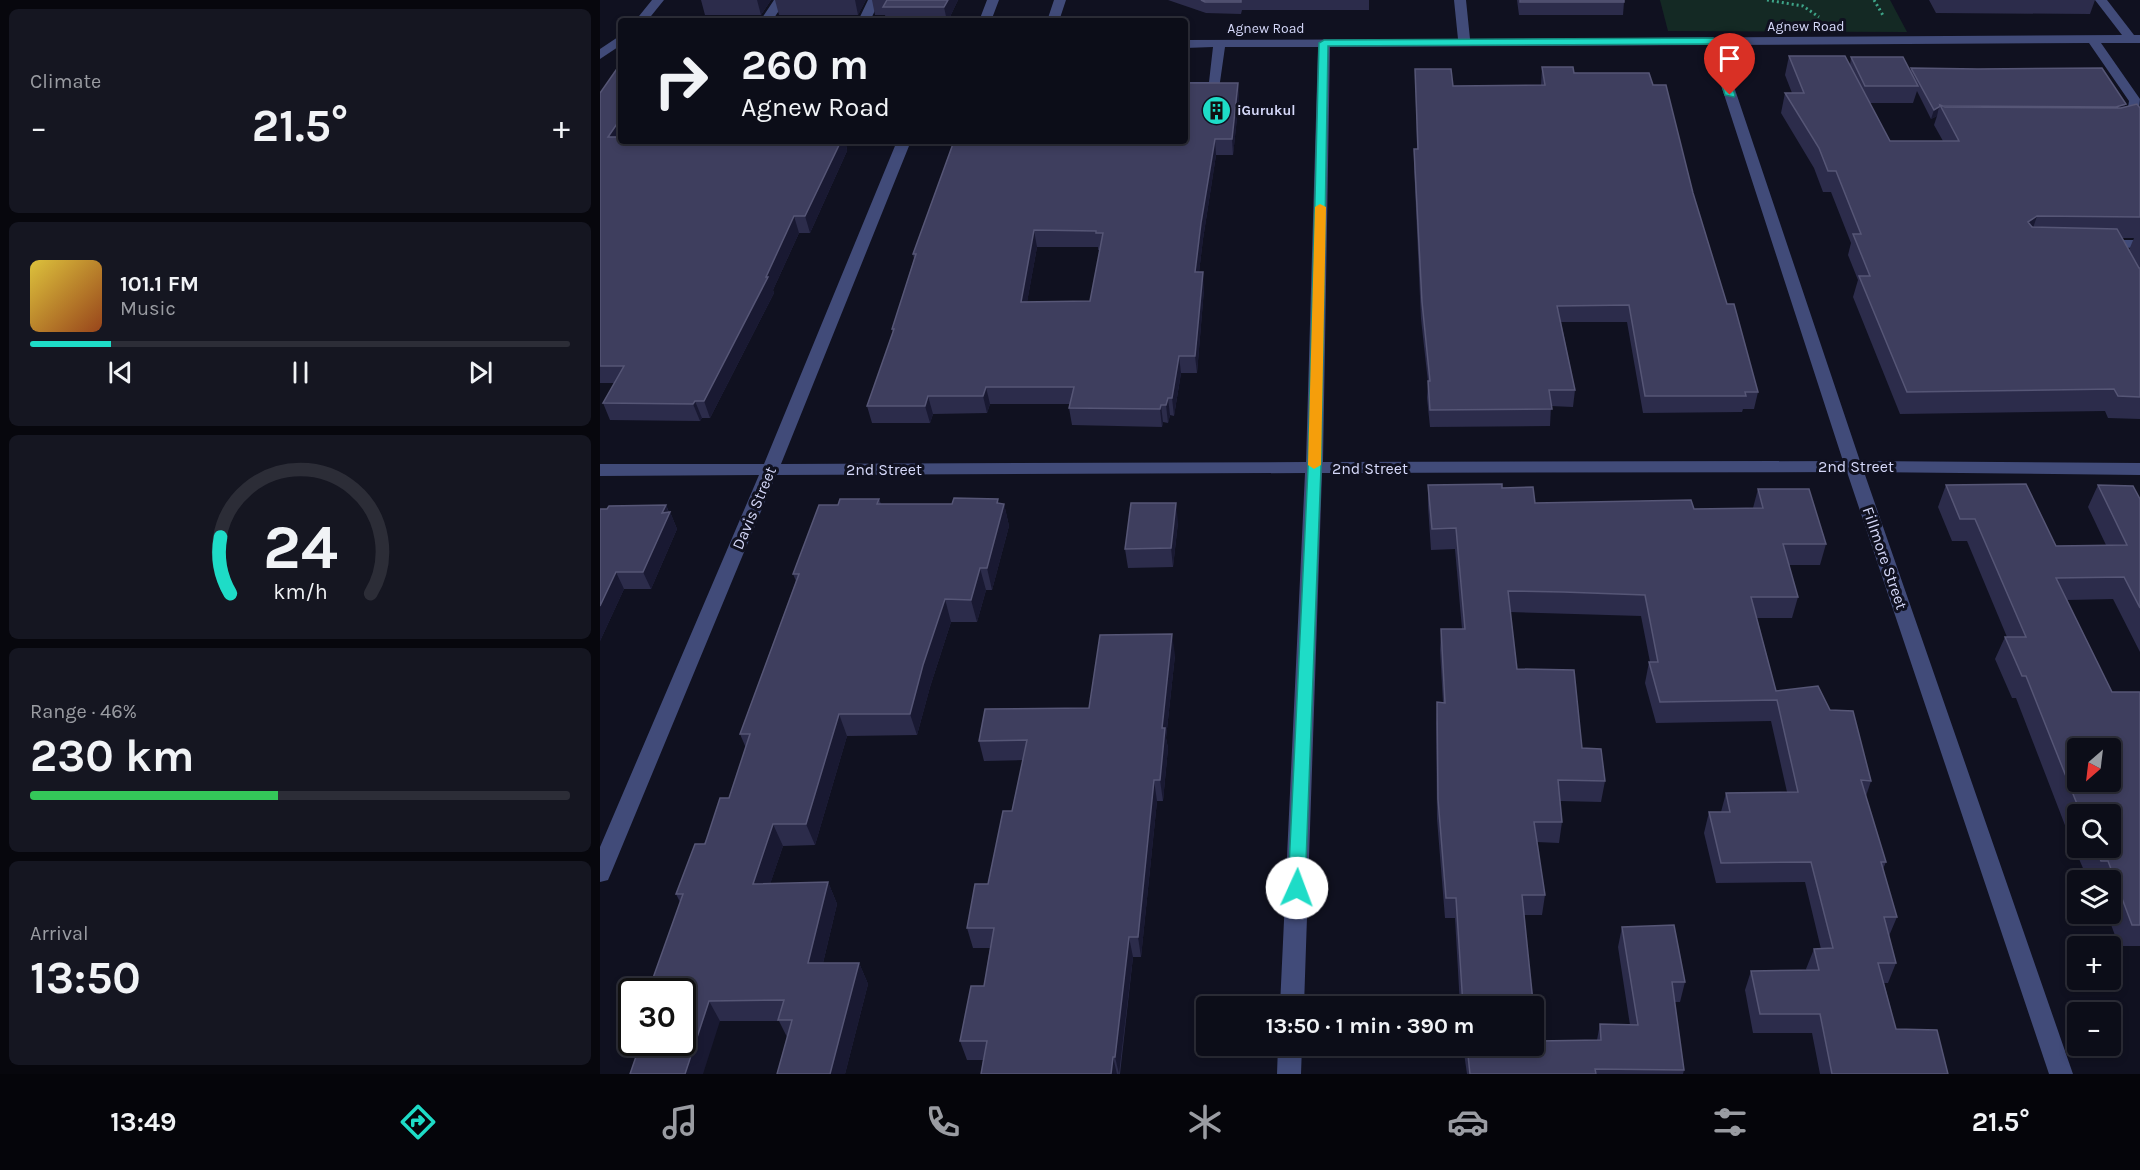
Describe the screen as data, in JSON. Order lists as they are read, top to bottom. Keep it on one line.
{"streets":{"street":["Agnew Road","2nd Street","Davis Street","Fillmore Street"]},"crossings":[["Agnew Road","Fillmore Street"],["2nd Street","Davis Street"],["2nd Street","Fillmore Street"]],"places":{"building":["iGurukul"]},"north":"bottom left","page":{"tile":["Climate",["Range · 46%","230 km"],["Arrival","13:50"]],"turn":["260 m","Agnew Road"],"heat":["−","21.5°","+"],"song":["101.1 FM","Music"],"map_buttons":["+","−"],"limit":"30","trip":"13:50 · 1 min · 390 m","tabs":["13:49","21.5°"],"gauge":["24","km/h"]}}
